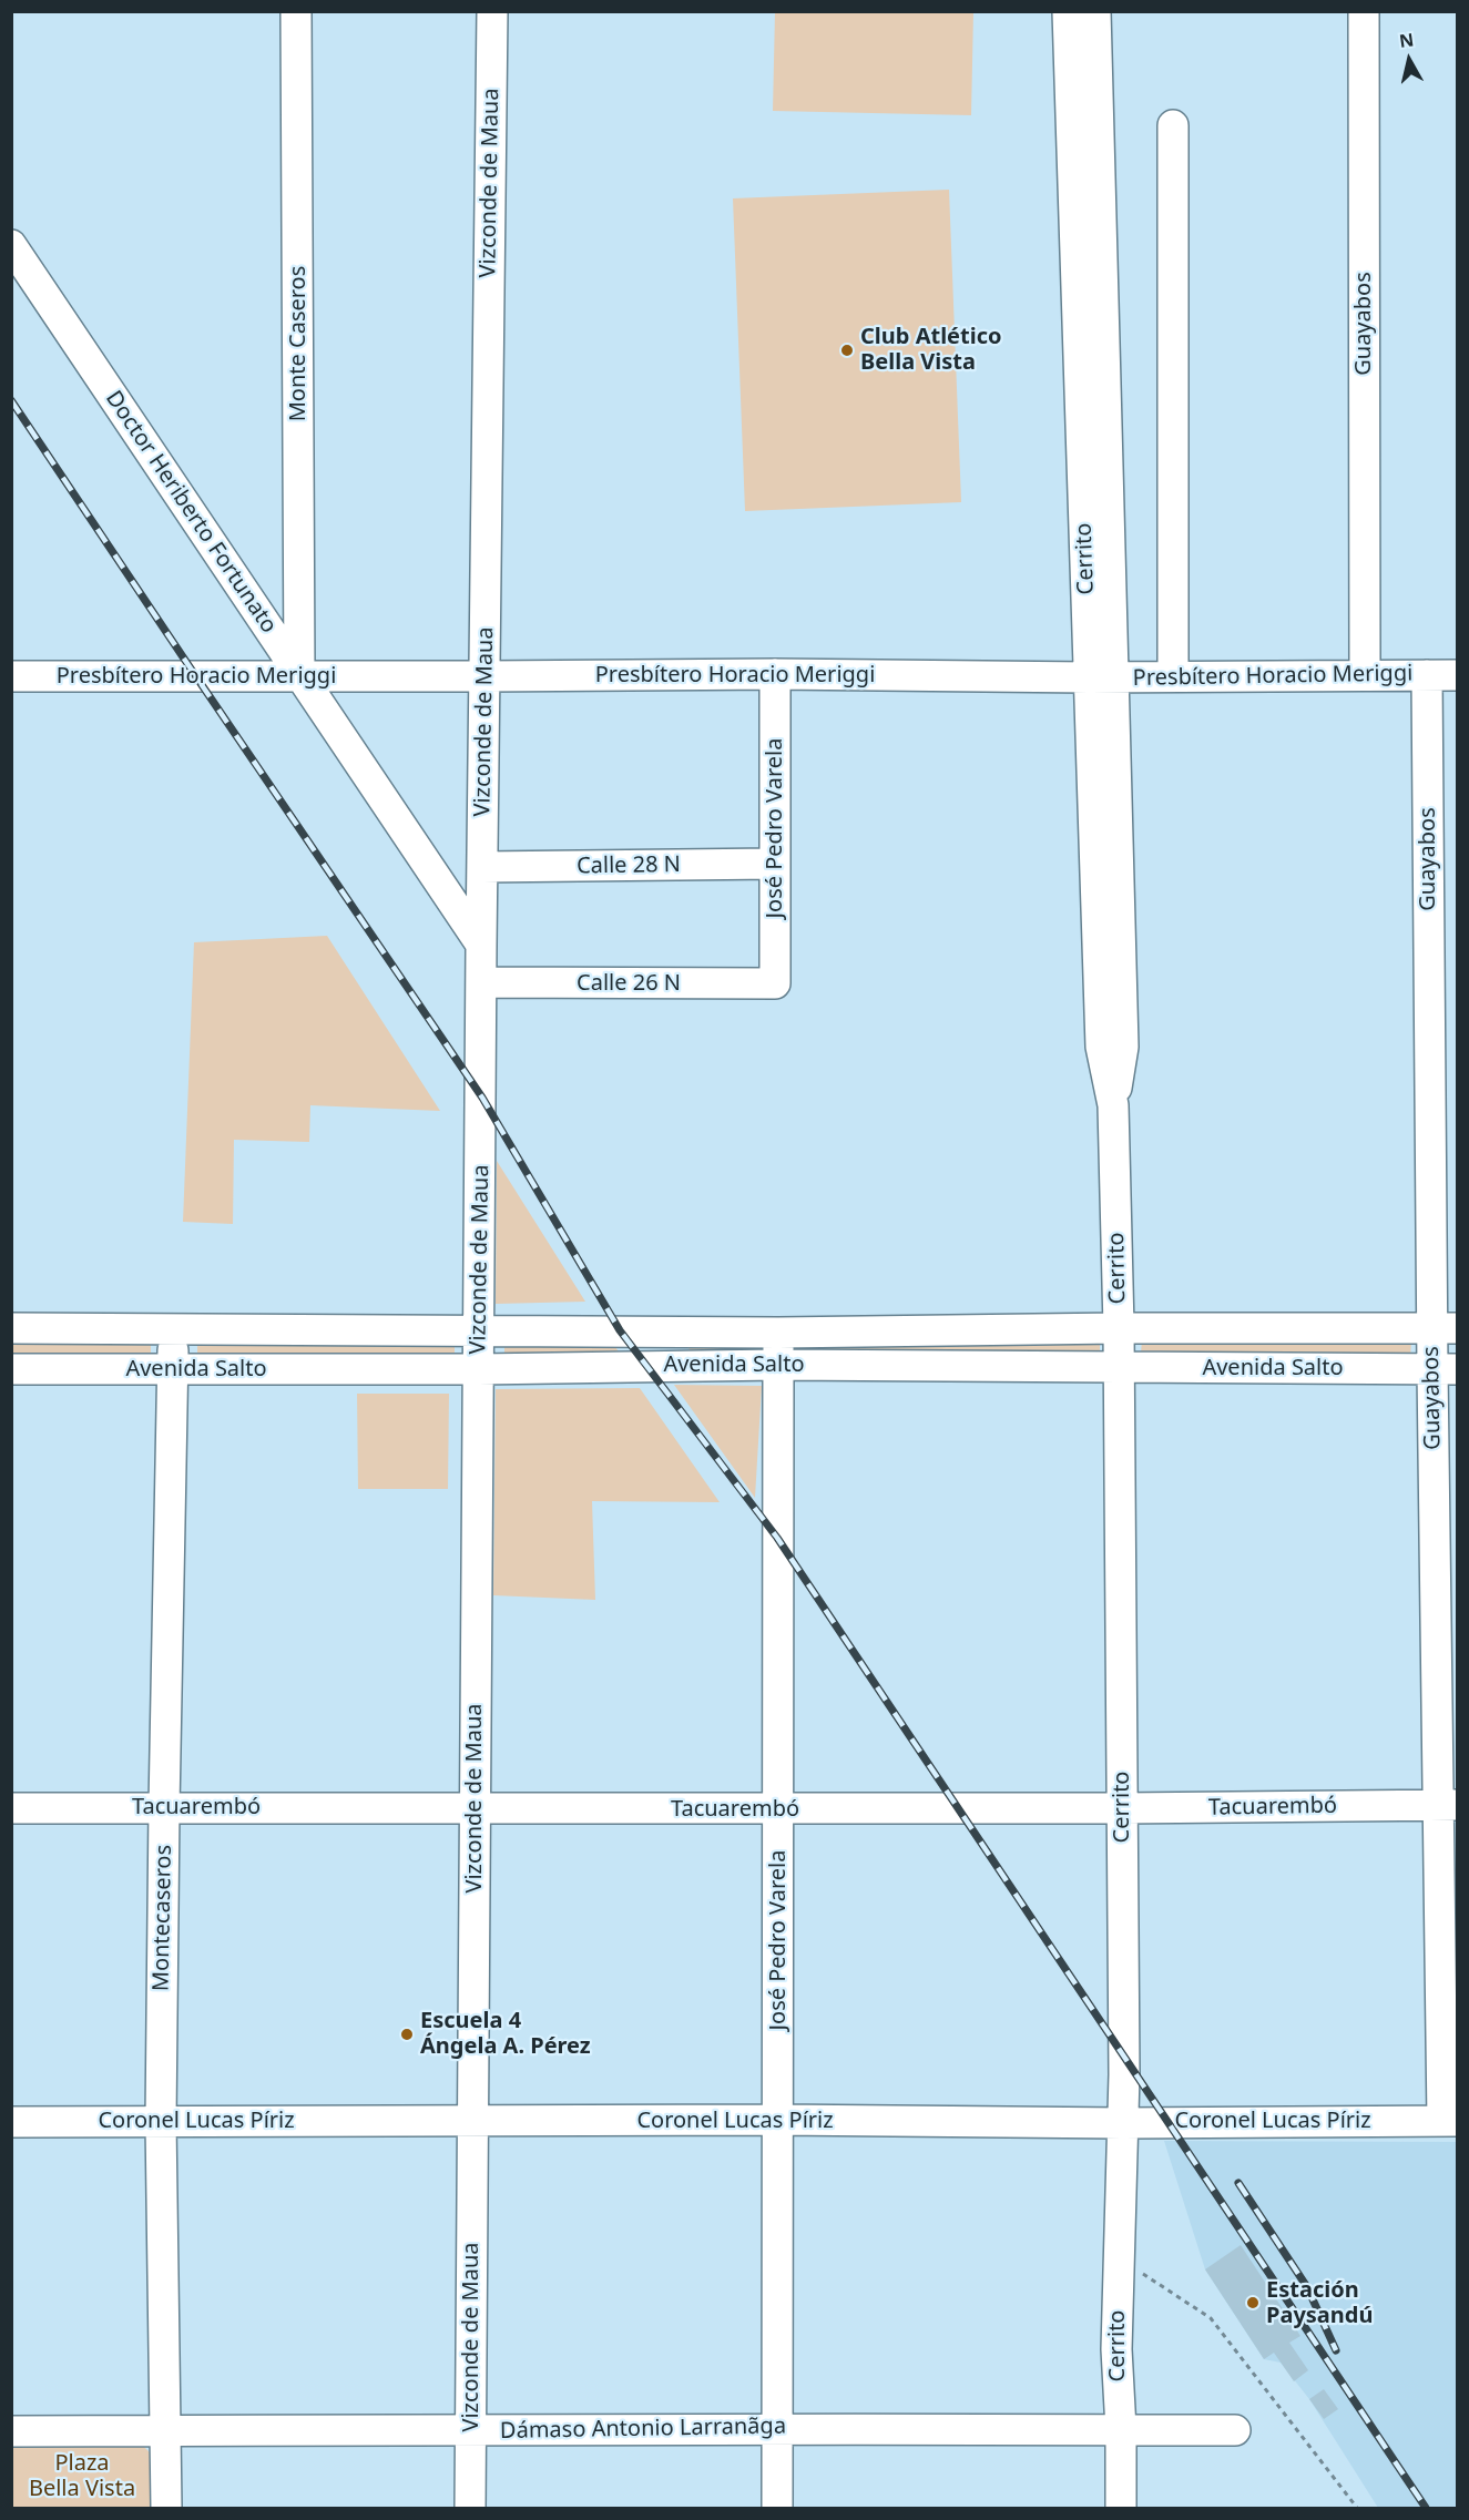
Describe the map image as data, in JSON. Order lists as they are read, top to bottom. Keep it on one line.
{"streets":{"street":["Vizconde de Maua","Guayabos","Monte Caseros","Doctor Heriberto Fortunato","Cerrito","Presbítero Horacio Meriggi","José Pedro Varela","Calle 28 N","Calle 26 N","Avenida Salto","Tacuarembó","Montecaseros","Coronel Lucas Píriz","Dámaso Antonio Larranãga"]},"crossings":[["Vizconde de Maua","Doctor Heriberto Fortunato"],["Vizconde de Maua","Presbítero Horacio Meriggi"],["Vizconde de Maua","Calle 28 N"],["Vizconde de Maua","Calle 26 N"],["Vizconde de Maua","Avenida Salto"],["Vizconde de Maua","Tacuarembó"],["Vizconde de Maua","Coronel Lucas Píriz"],["Vizconde de Maua","Dámaso Antonio Larranãga"],["Guayabos","Presbítero Horacio Meriggi"],["Guayabos","Avenida Salto"],["Guayabos","Tacuarembó"],["Guayabos","Coronel Lucas Píriz"],["Monte Caseros","Doctor Heriberto Fortunato"],["Monte Caseros","Presbítero Horacio Meriggi"],["Doctor Heriberto Fortunato","Presbítero Horacio Meriggi"],["Cerrito","Presbítero Horacio Meriggi"],["Cerrito","Avenida Salto"],["Cerrito","Tacuarembó"],["Cerrito","Coronel Lucas Píriz"],["Cerrito","Dámaso Antonio Larranãga"],["Presbítero Horacio Meriggi","José Pedro Varela"],["José Pedro Varela","Calle 28 N"],["José Pedro Varela","Calle 26 N"],["José Pedro Varela","Avenida Salto"],["José Pedro Varela","Tacuarembó"],["José Pedro Varela","Coronel Lucas Píriz"],["José Pedro Varela","Dámaso Antonio Larranãga"],["Avenida Salto","Montecaseros"],["Tacuarembó","Montecaseros"],["Montecaseros","Coronel Lucas Píriz"],["Montecaseros","Dámaso Antonio Larranãga"]],"parks":["Plaza Bella Vista"],"places":["Club Atlético Bella Vista","Escuela 4 Ángela A. Pérez","Estación Paysandú"],"north":"top"}
